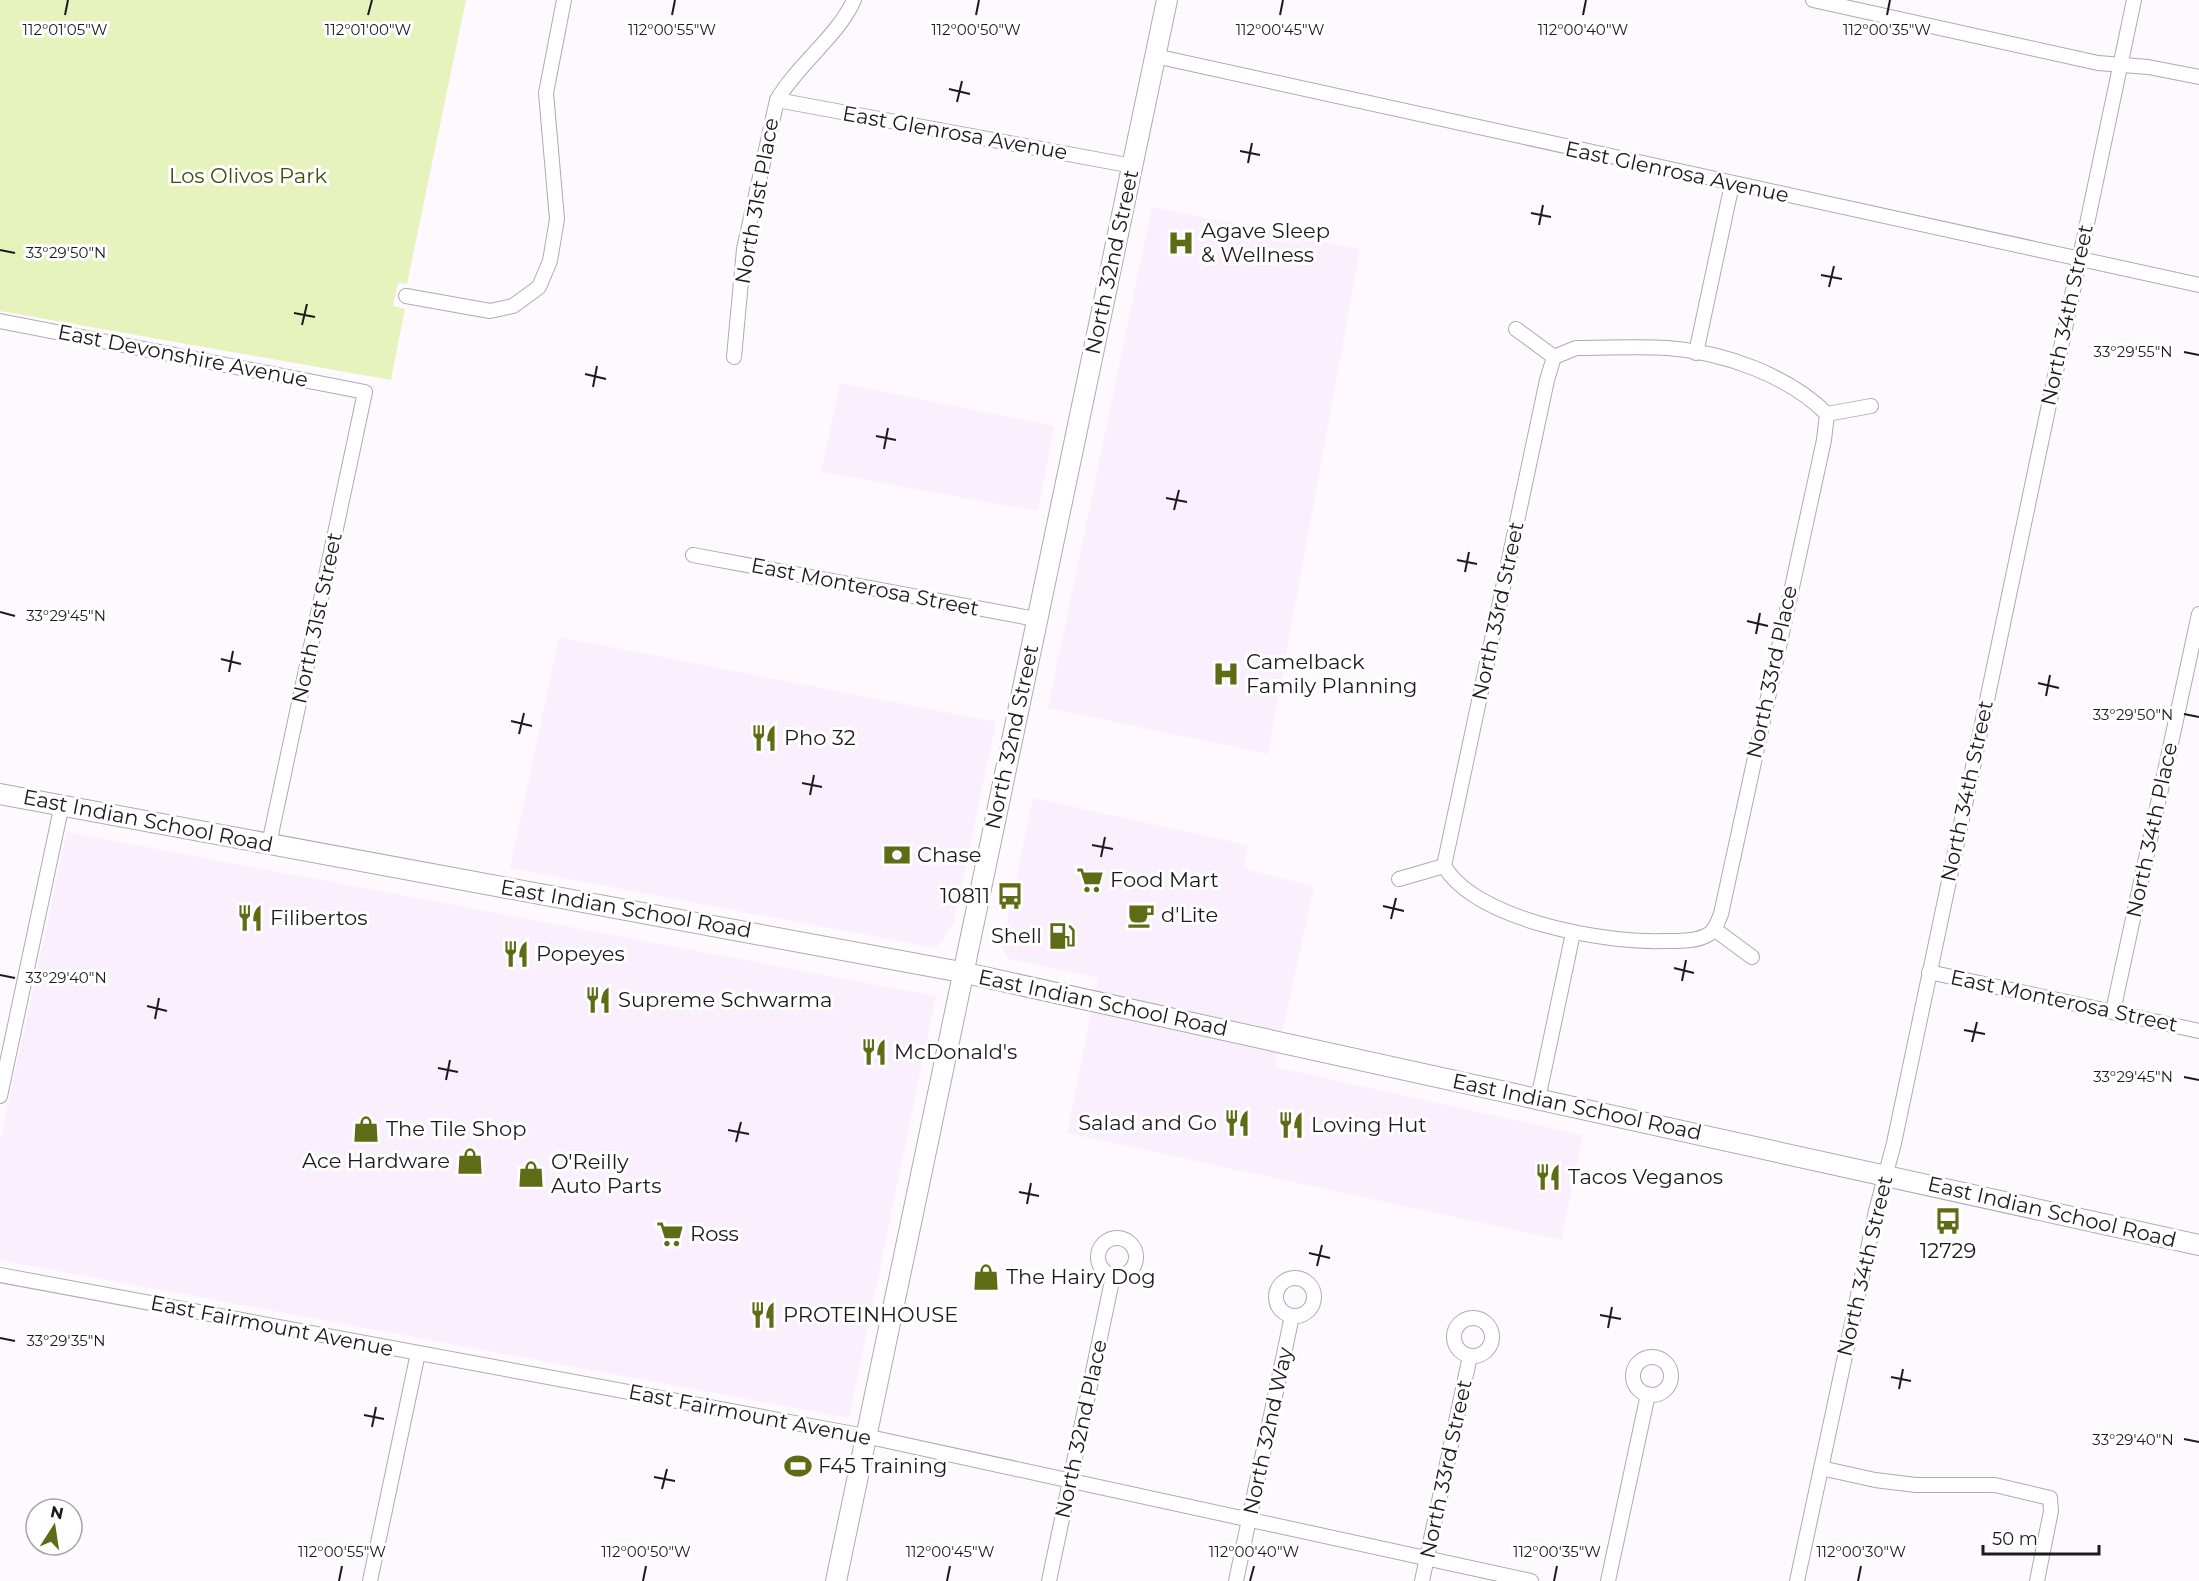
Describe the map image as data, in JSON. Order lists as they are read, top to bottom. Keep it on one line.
{"streets":{"main road":["North 32nd Street","East Indian School Road"],"street":["East Glenrosa Avenue","North 31st Place","North 34th Street","East Devonshire Avenue","East Monterosa Street","North 33rd Street","North 31st Street","North 33rd Place","North 34th Place","East Fairmount Avenue","North 32nd Place","North 32nd Way"]},"crossings":[["East Glenrosa Avenue","North 31st Place"],["East Glenrosa Avenue","North 32nd Street"],["East Glenrosa Avenue","North 34th Street"],["North 32nd Street","East Monterosa Street"],["North 32nd Street","East Indian School Road"],["North 32nd Street","East Fairmount Avenue"],["North 34th Street","East Monterosa Street"],["North 34th Street","East Indian School Road"],["East Devonshire Avenue","North 31st Street"],["East Monterosa Street","North 34th Place"],["North 33rd Street","East Fairmount Avenue"],["North 31st Street","East Indian School Road"],["East Fairmount Avenue","North 32nd Place"],["East Fairmount Avenue","North 32nd Way"]],"parks":["Los Olivos Park"],"places":{"hospital":["Agave Sleep & Wellness","Camelback Family Planning"],"restaurant":["Pho 32","Filibertos","Popeyes","Supreme Schwarma","McDonald's","Salad and Go","Loving Hut","Tacos Veganos","PROTEINHOUSE"],"bank":["Chase"],"supermarket":["Food Mart","Ross"],"bus stop":["10811","12729"],"cafe":["d'Lite"],"fuel station":["Shell"],"shop":["The Tile Shop","Ace Hardware","O'Reilly Auto Parts","The Hairy Dog"],"sports":["F45 Training"]},"scale_bar":"50 m","north":"top","coordinates":["112°01'05\"W","112°01'00\"W","112°00'55\"W","112°00'50\"W","112°00'45\"W","112°00'40\"W","112°00'35\"W","33°29'50\"N","33°29'55\"N","33°29'45\"N","33°29'40\"N","33°29'35\"N","112°00'30\"W"]}
